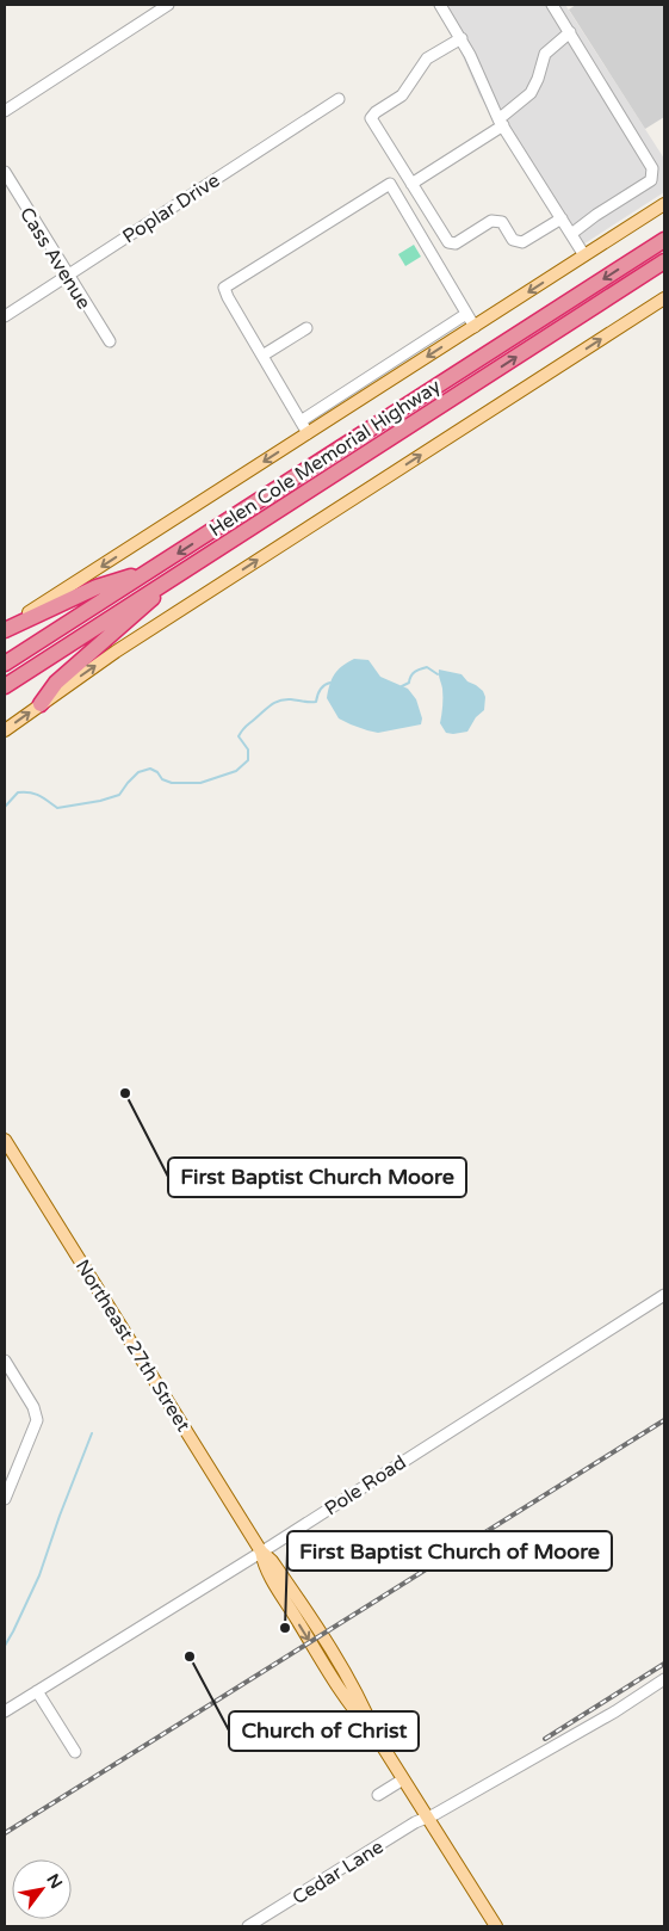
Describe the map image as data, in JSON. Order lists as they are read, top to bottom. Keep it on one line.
{"streets":{"highway":["Helen Cole Memorial Highway"],"main road":["Northeast 27th Street"],"street":["Poplar Drive","Cass Avenue","Pole Road","Cedar Lane"]},"crossings":[["Poplar Drive","Cass Avenue"],["Northeast 27th Street","Pole Road"],["Northeast 27th Street","Cedar Lane"]],"places":["First Baptist Church Moore","First Baptist Church of Moore","Church of Christ"],"north":"top right"}
